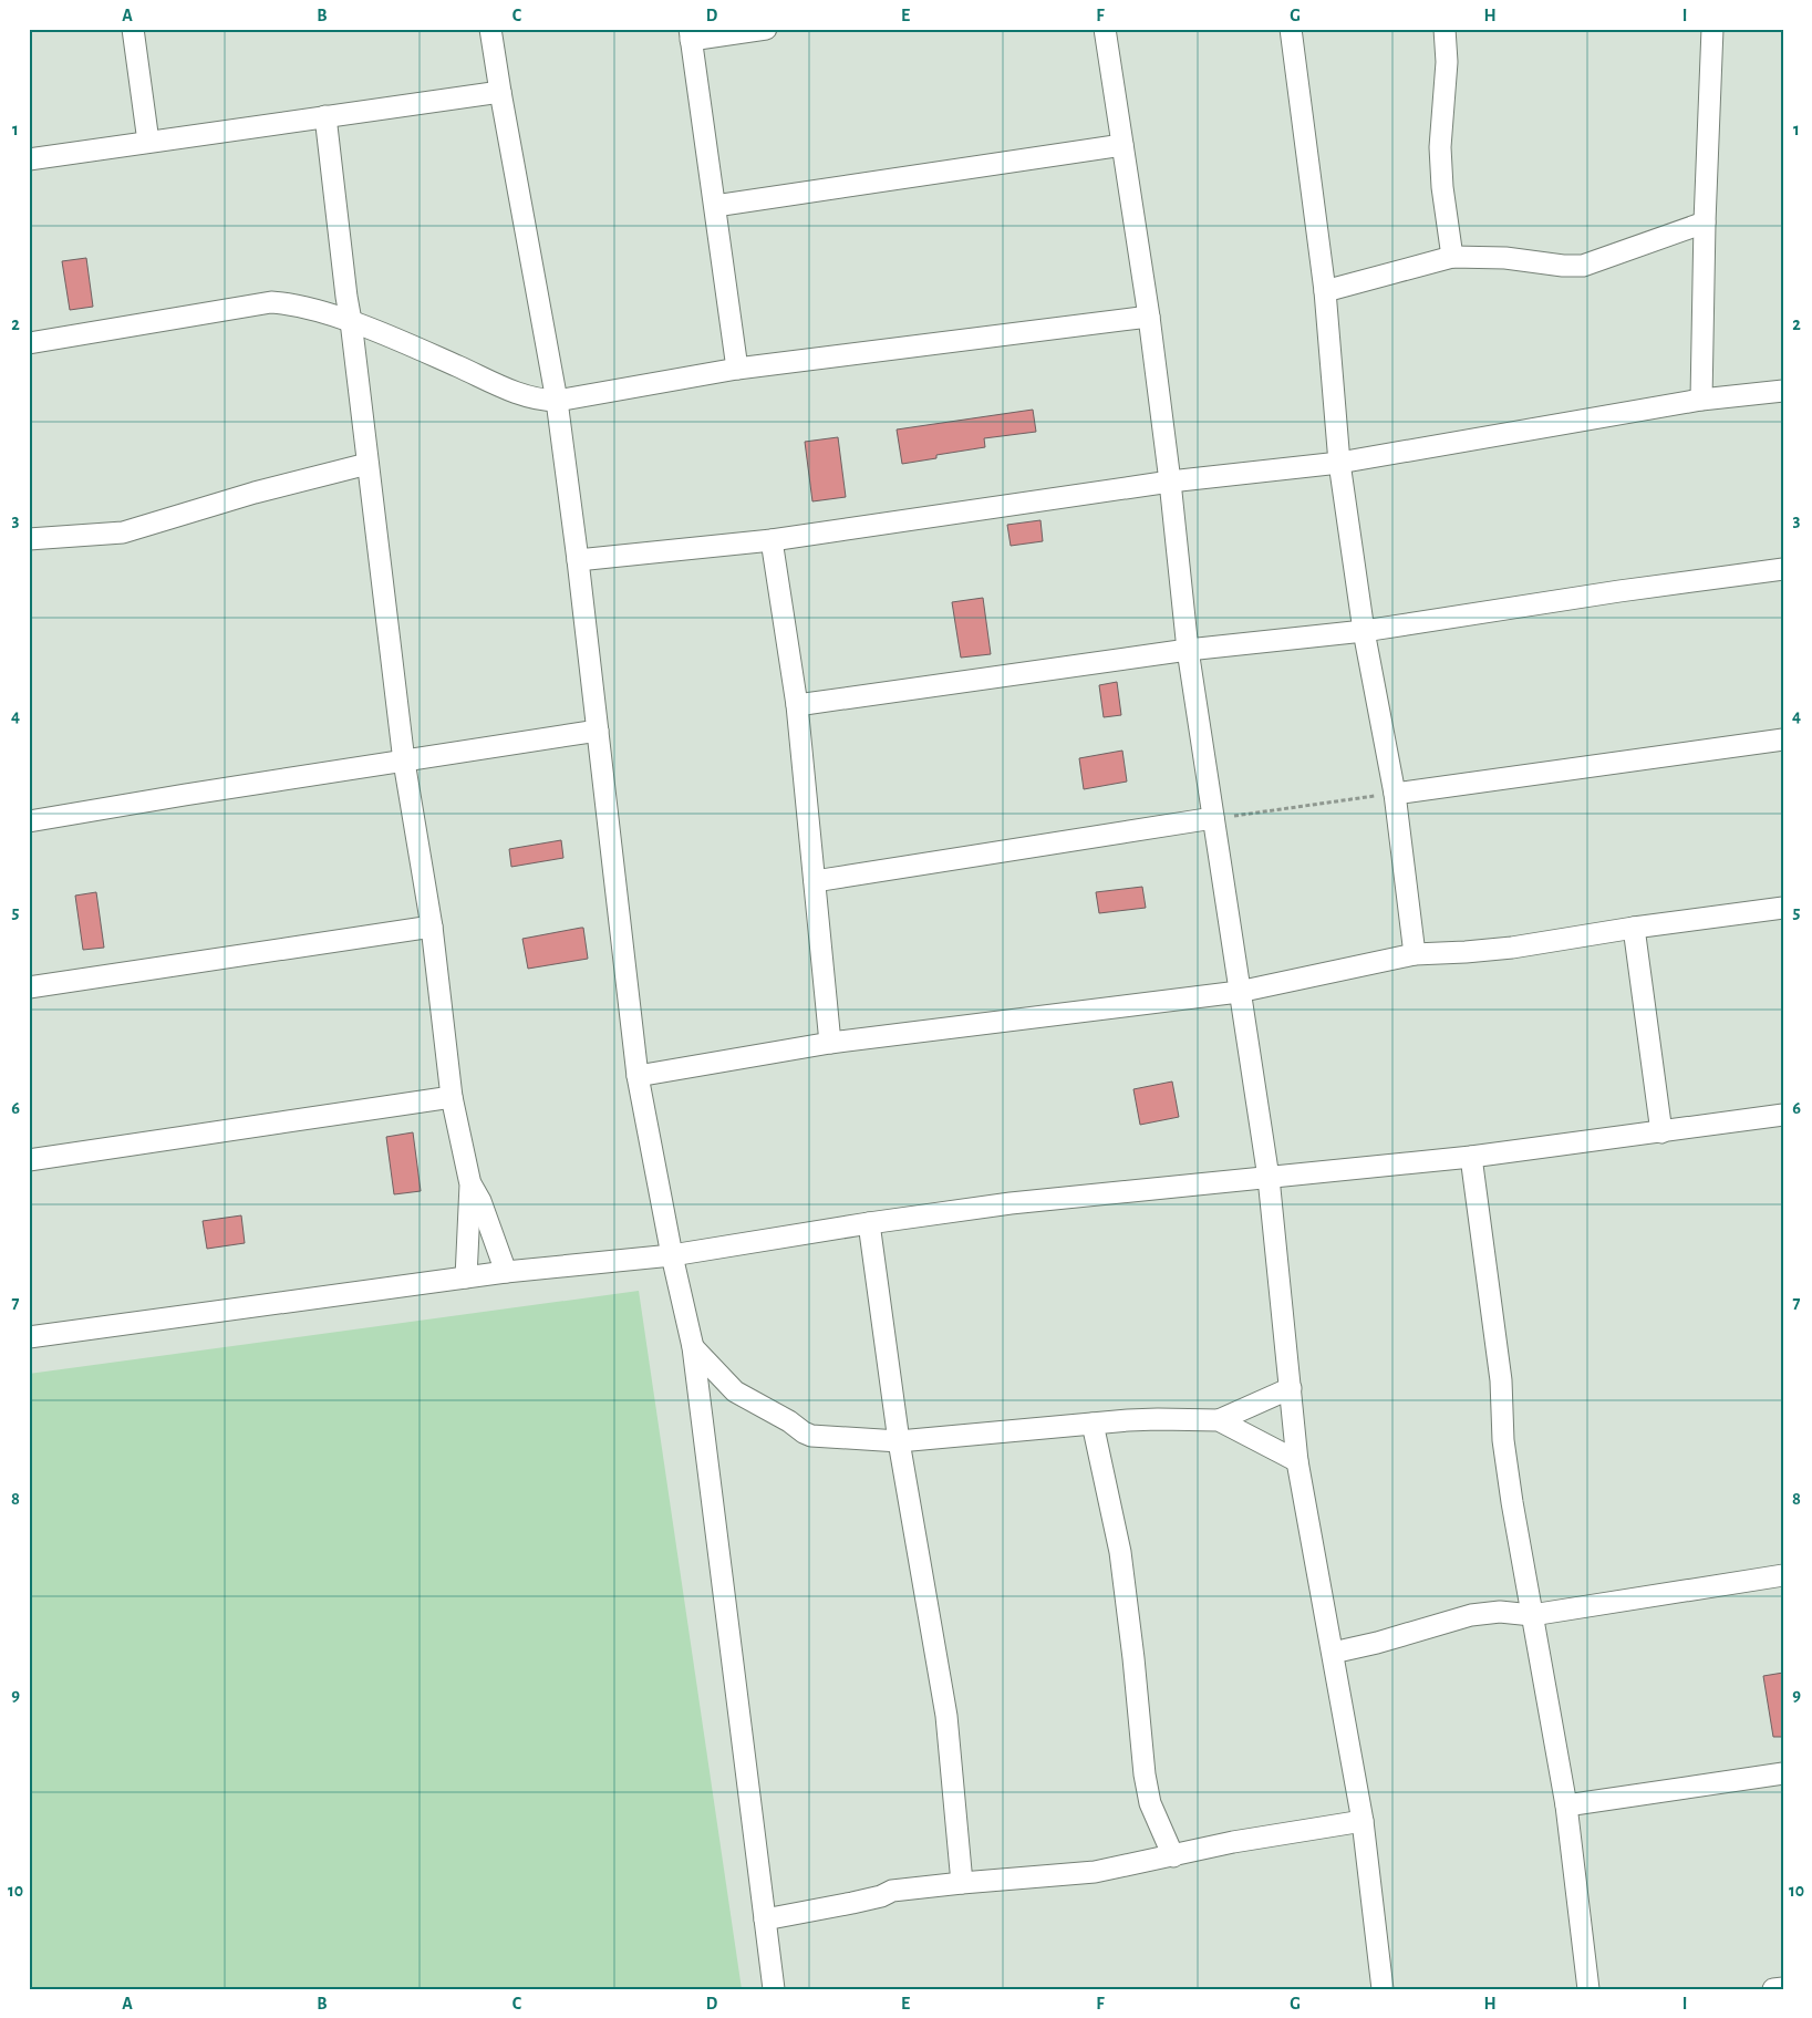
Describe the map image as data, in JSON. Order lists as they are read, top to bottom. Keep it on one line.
{"grid":{"columns":["A","B","C","D","E","F","G","H","I"],"rows":["1","2","3","4","5","6","7","8","9","10"]}}
